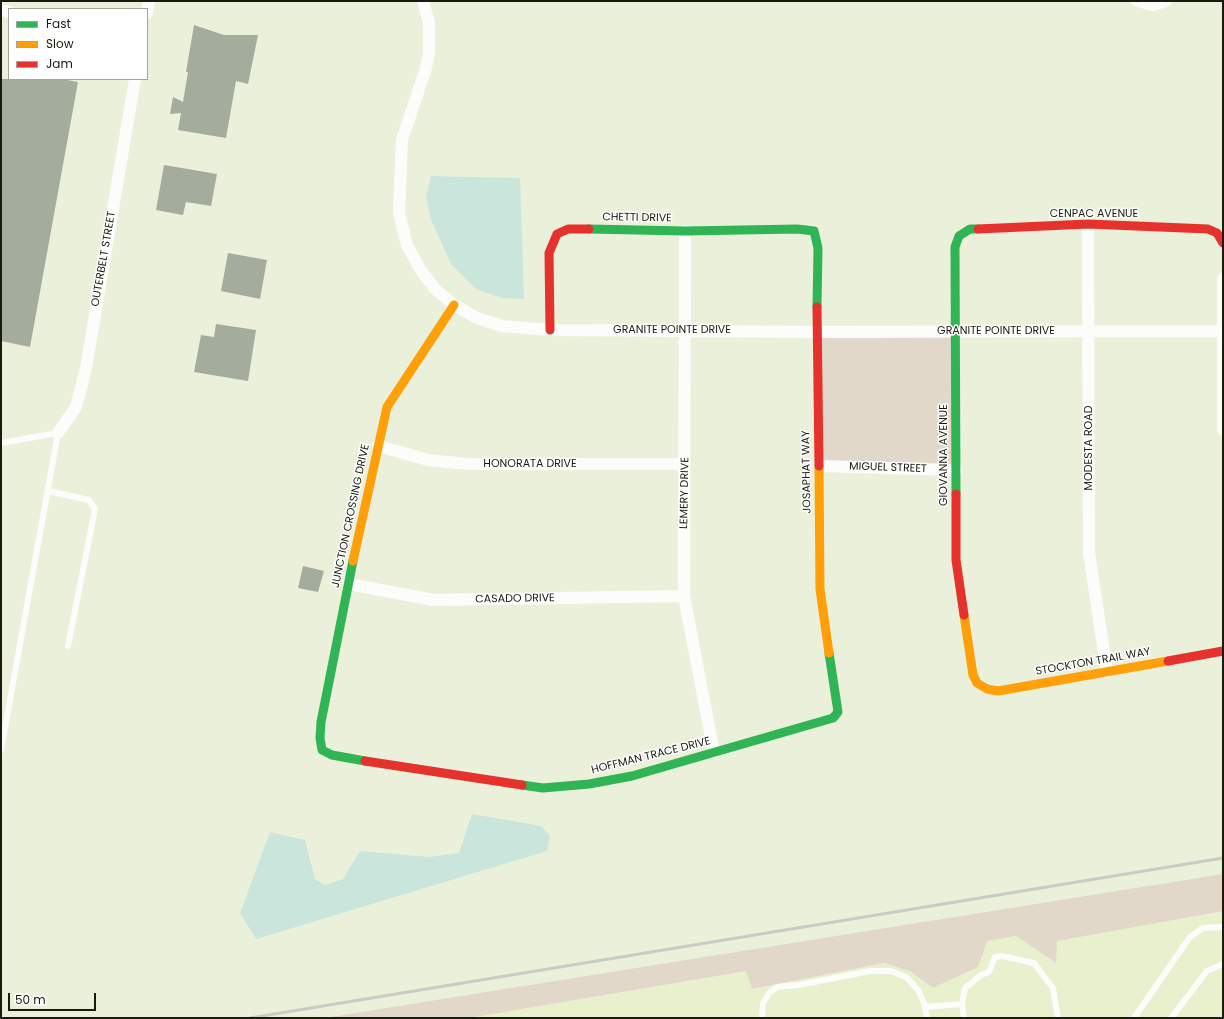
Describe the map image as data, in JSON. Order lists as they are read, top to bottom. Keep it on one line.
{"streets":{"street":["CENPAC AVENUE","CHETTI DRIVE","OUTERBELT STREET","GRANITE POINTE DRIVE","MODESTA ROAD","GIOVANNA AVENUE","HONORATA DRIVE","MIGUEL STREET","JOSAPHAT WAY","LEMERY DRIVE","JUNCTION CROSSING DRIVE","CASADO DRIVE","STOCKTON TRAIL WAY","HOFFMAN TRACE DRIVE"]},"crossings":[["CENPAC AVENUE","MODESTA ROAD"],["CENPAC AVENUE","GIOVANNA AVENUE"],["CHETTI DRIVE","GRANITE POINTE DRIVE"],["CHETTI DRIVE","JOSAPHAT WAY"],["CHETTI DRIVE","LEMERY DRIVE"],["GRANITE POINTE DRIVE","MODESTA ROAD"],["GRANITE POINTE DRIVE","GIOVANNA AVENUE"],["GRANITE POINTE DRIVE","JOSAPHAT WAY"],["GRANITE POINTE DRIVE","LEMERY DRIVE"],["GRANITE POINTE DRIVE","JUNCTION CROSSING DRIVE"],["MODESTA ROAD","STOCKTON TRAIL WAY"],["GIOVANNA AVENUE","MIGUEL STREET"],["GIOVANNA AVENUE","STOCKTON TRAIL WAY"],["HONORATA DRIVE","LEMERY DRIVE"],["HONORATA DRIVE","JUNCTION CROSSING DRIVE"],["MIGUEL STREET","JOSAPHAT WAY"],["JOSAPHAT WAY","HOFFMAN TRACE DRIVE"],["LEMERY DRIVE","CASADO DRIVE"],["LEMERY DRIVE","HOFFMAN TRACE DRIVE"],["JUNCTION CROSSING DRIVE","CASADO DRIVE"],["JUNCTION CROSSING DRIVE","HOFFMAN TRACE DRIVE"]],"legend":["Fast","Slow","Jam"],"scale_bar":"50 m"}
